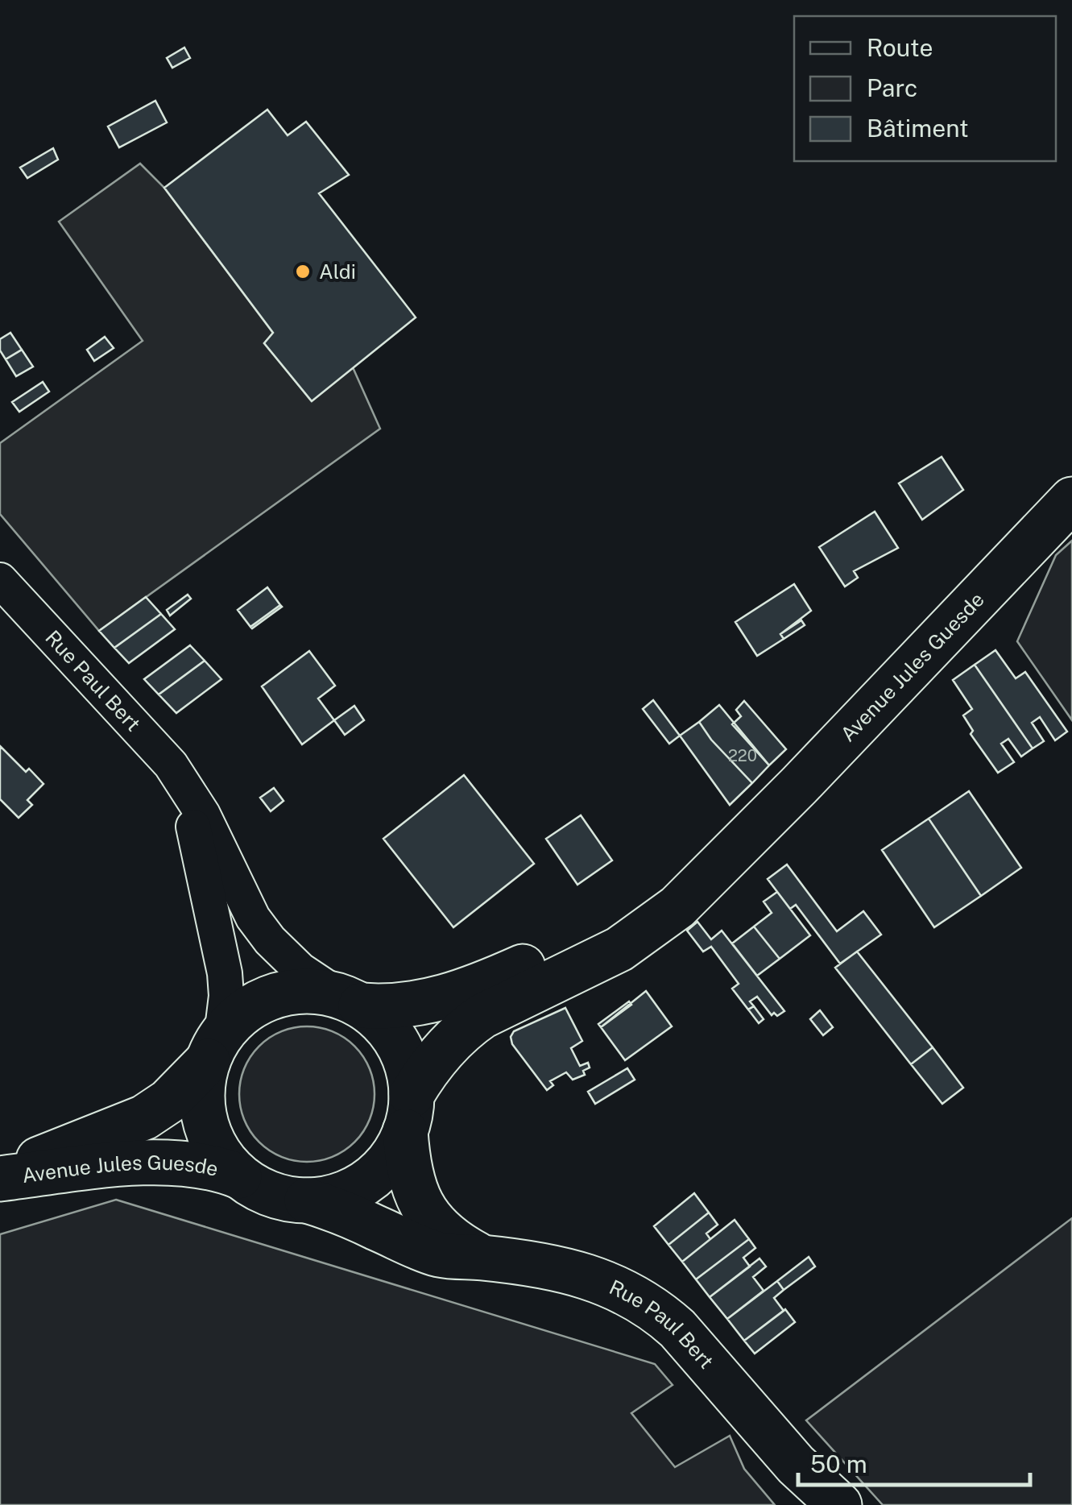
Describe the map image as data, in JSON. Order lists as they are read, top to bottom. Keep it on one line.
{"streets":{"main road":["Avenue Jules Guesde","Rue Paul Bert"]},"crossings":[["Avenue Jules Guesde","Rue Paul Bert"]],"places":["Aldi"],"house_numbers":["220"],"legend":["Route","Parc","Bâtiment"],"scale_bar":"50 m"}
